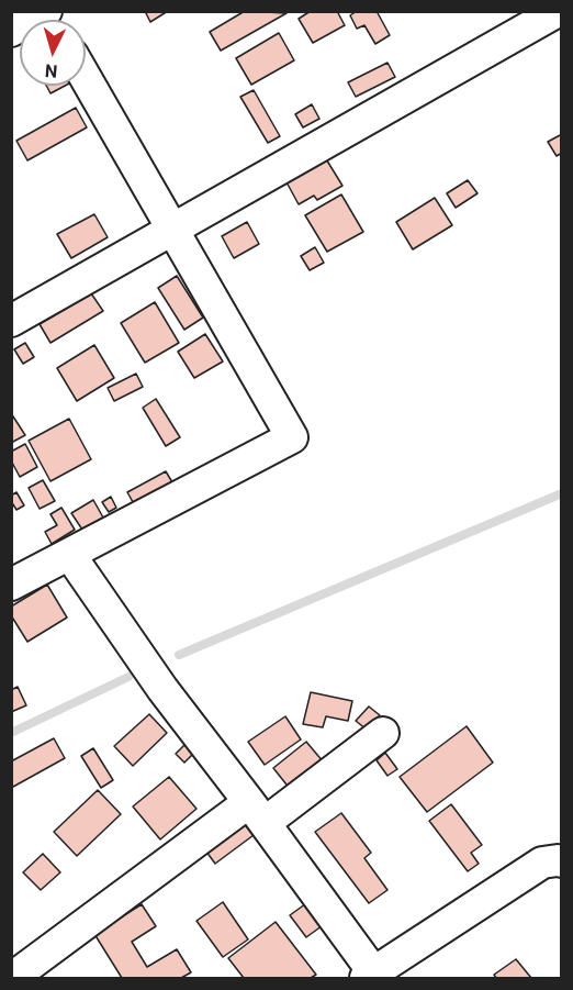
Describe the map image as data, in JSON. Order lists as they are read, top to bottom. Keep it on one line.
{"north":"bottom"}
